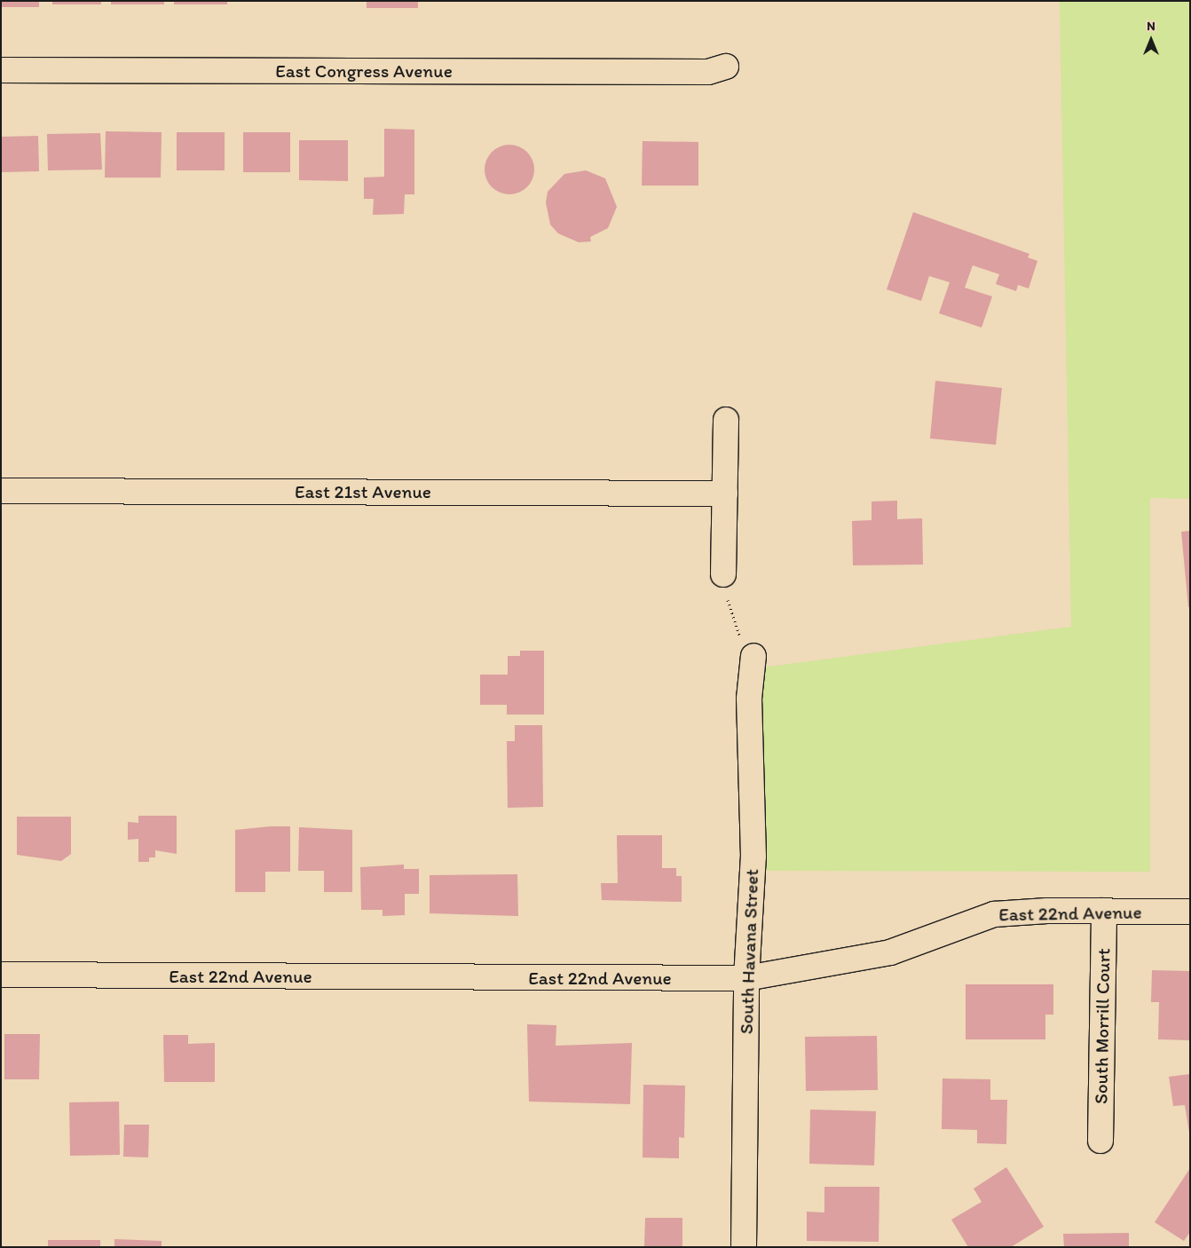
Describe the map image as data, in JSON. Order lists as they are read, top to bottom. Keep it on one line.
{"streets":{"street":["East Congress Avenue","East 21st Avenue","East 22nd Avenue","South Havana Street","South Morrill Court"]},"crossings":[["East 22nd Avenue","South Havana Street"],["East 22nd Avenue","South Morrill Court"]],"north":"top"}
